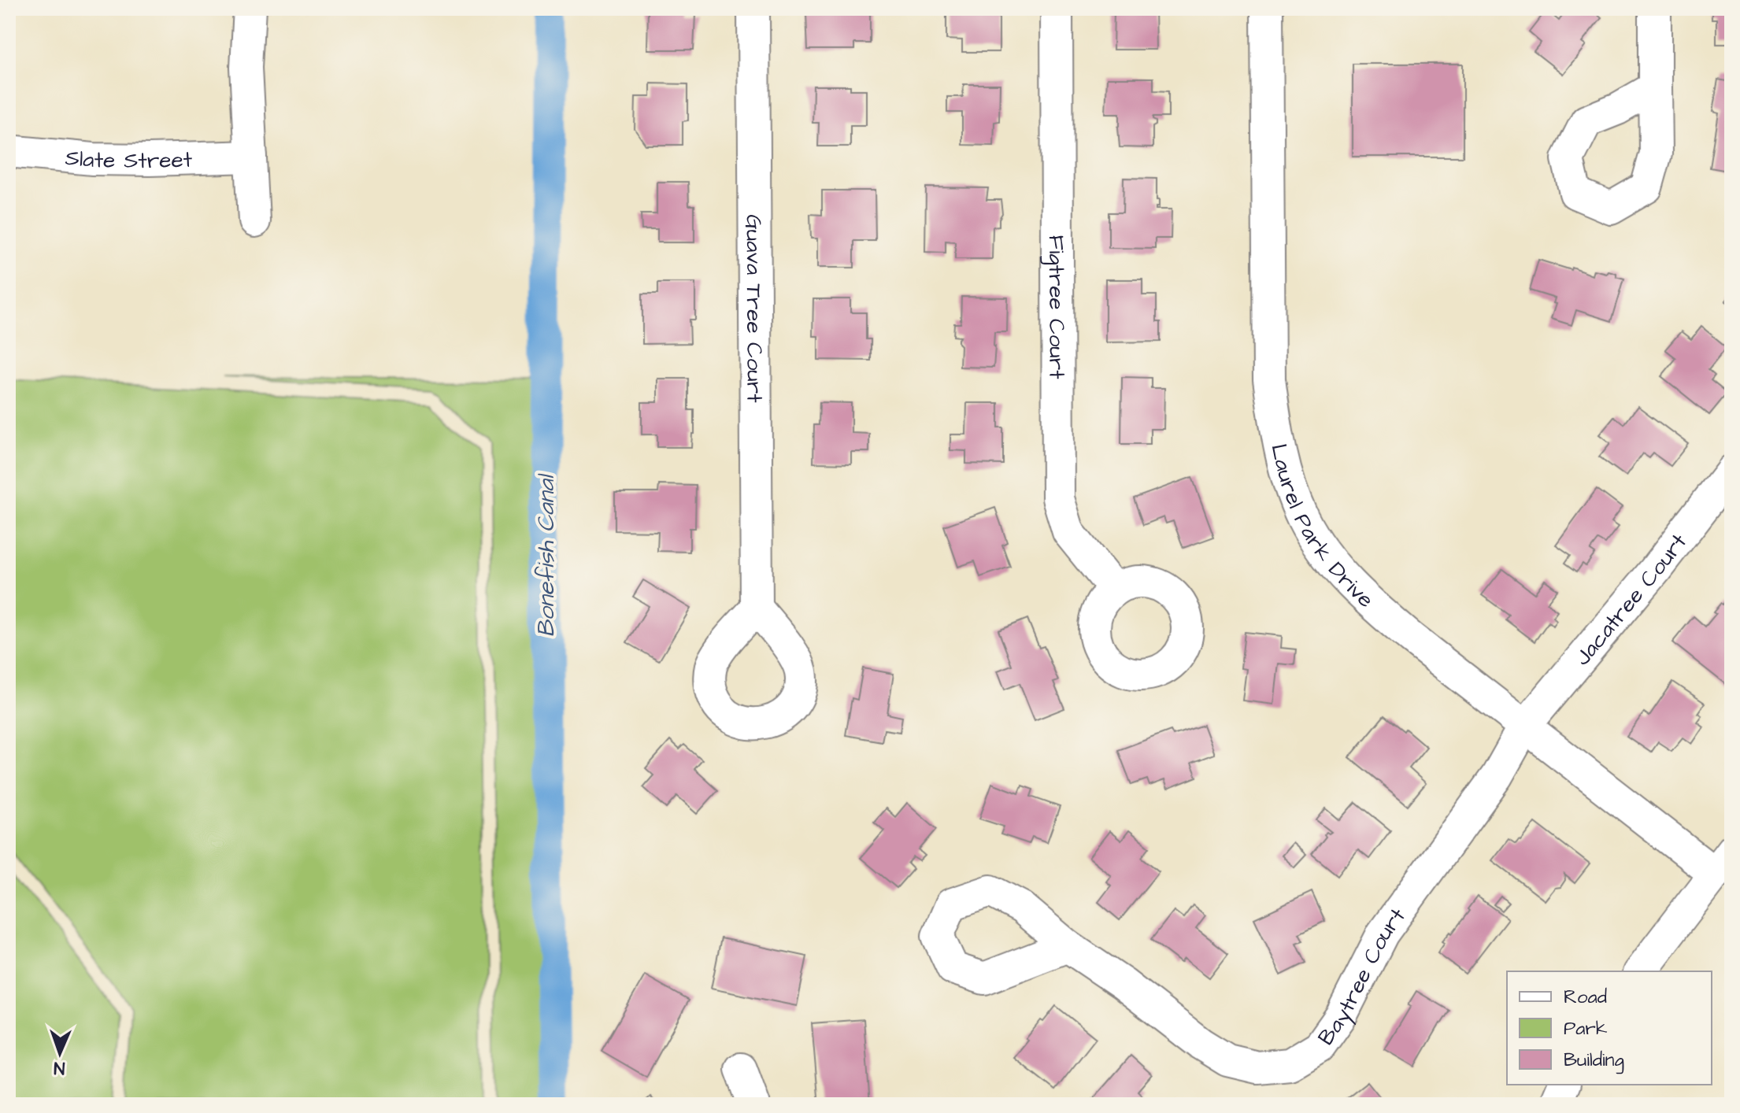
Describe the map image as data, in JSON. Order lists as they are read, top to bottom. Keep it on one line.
{"streets":{"street":["Slate Street","Guava Tree Court","Figtree Court","Laurel Park Drive","Jacatree Court","Baytree Court"]},"crossings":[["Laurel Park Drive","Jacatree Court"],["Laurel Park Drive","Baytree Court"],["Jacatree Court","Baytree Court"]],"water":["Bonefish Canal"],"legend":["Road","Park","Building"],"north":"bottom"}
